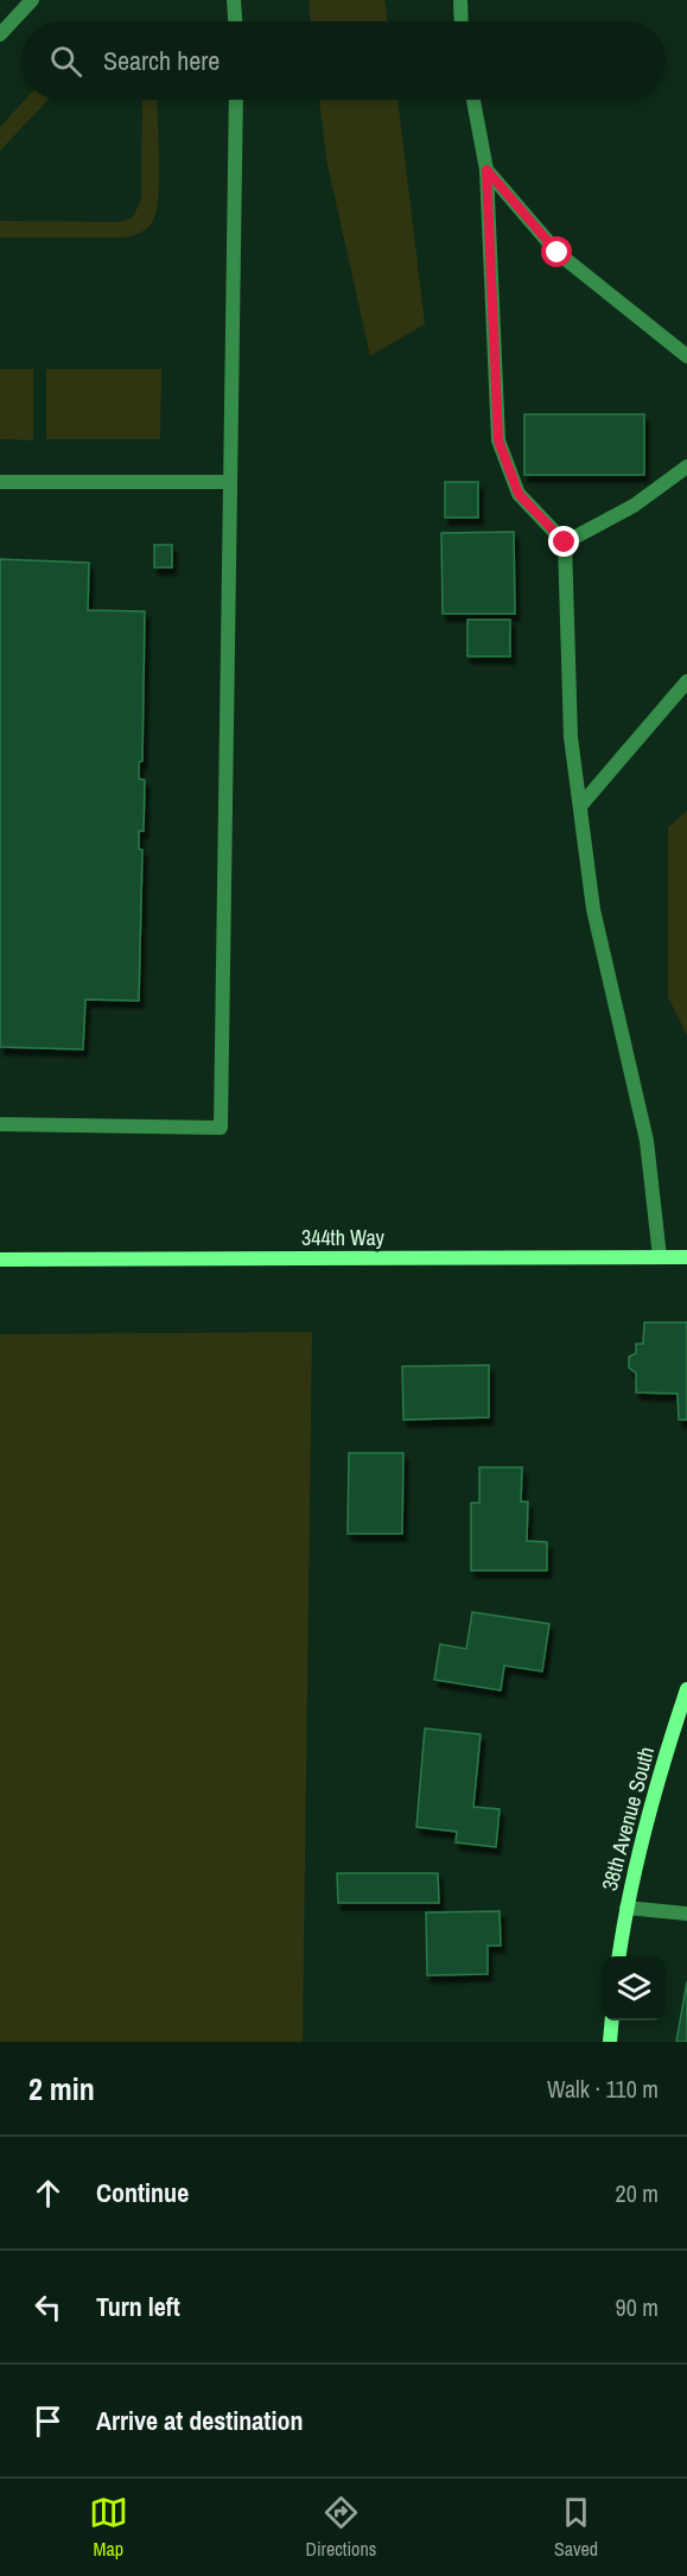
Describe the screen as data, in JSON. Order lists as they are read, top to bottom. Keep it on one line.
{"streets":{"street":["344th Way","38th Avenue South"]},"page":{"search":"Search here","heading":["2 min","Walk · 110 m"],"list":[["Continue","20 m"],["Turn left","90 m"],"Arrive at destination"],"nav":["Map","Directions","Saved"]}}
